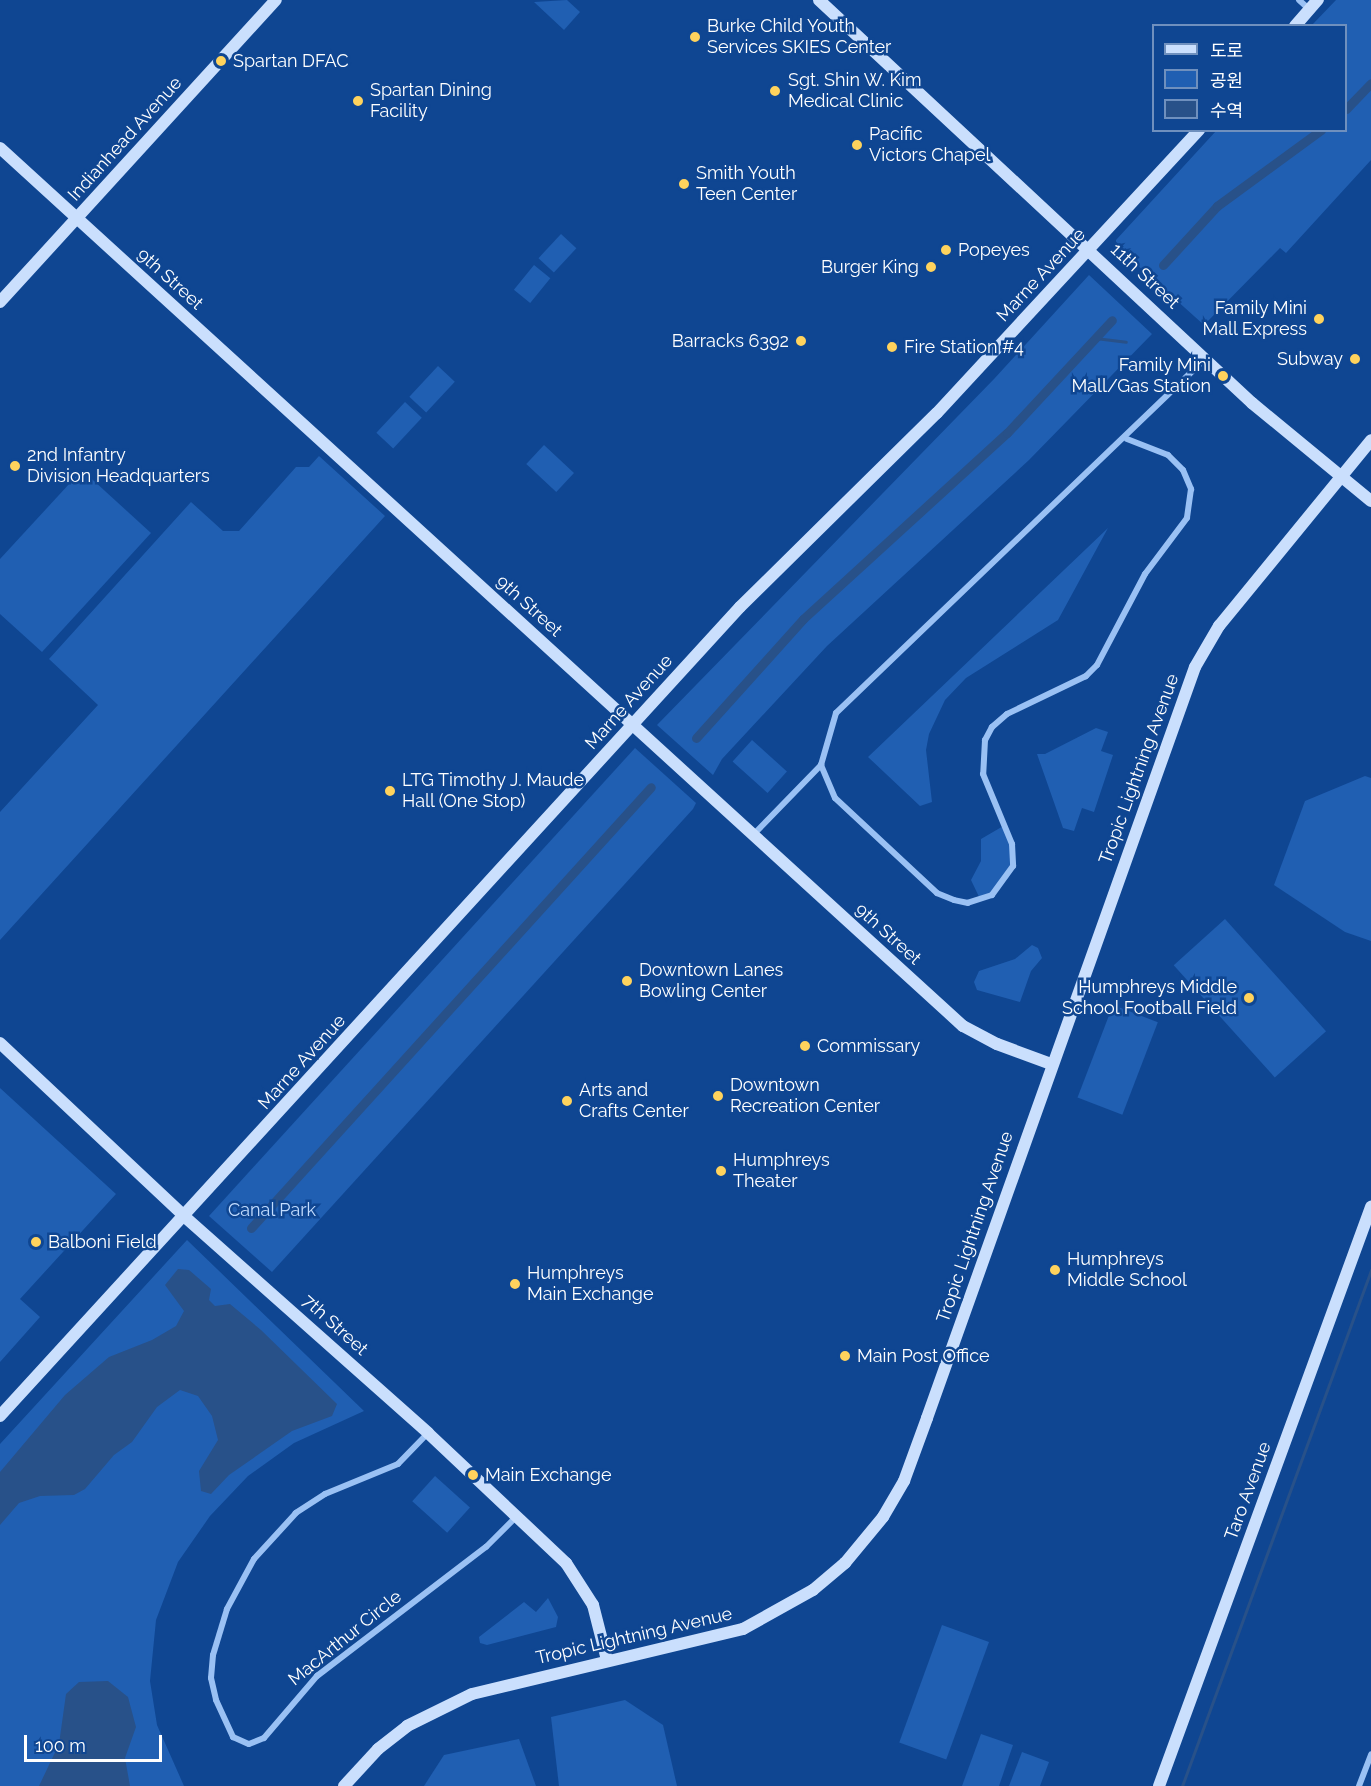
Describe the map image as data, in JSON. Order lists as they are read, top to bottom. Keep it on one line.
{"streets":{"street":["Indianhead Avenue","Marne Avenue","11th Street","9th Street","Tropic Lightning Avenue","7th Street","Taro Avenue","MacArthur Circle"]},"crossings":[["Indianhead Avenue","9th Street"],["Marne Avenue","11th Street"],["Marne Avenue","9th Street"],["Marne Avenue","7th Street"],["11th Street","Tropic Lightning Avenue"],["9th Street","Tropic Lightning Avenue"],["Tropic Lightning Avenue","7th Street"],["7th Street","MacArthur Circle"]],"parks":["Canal Park"],"places":["Burke Child Youth Services SKIES Center","Spartan DFAC","Sgt. Shin W. Kim Medical Clinic","Spartan Dining Facility","Pacific Victors Chapel","Smith Youth Teen Center","Popeyes","Burger King","Family Mini Mall Express","Barracks 6392","Fire Station #4","Subway","Family Mini Mall/Gas Station","2nd Infantry Division Headquarters","LTG Timothy J. Maude Hall (One Stop)","Downtown Lanes Bowling Center","Humphreys Middle School Football Field","Commissary","Downtown Recreation Center","Arts and Crafts Center","Humphreys Theater","Balboni Field","Humphreys Middle School","Humphreys Main Exchange","Main Post Office","Main Exchange"],"legend":["도로","공원","수역"],"scale_bar":"100 m"}
